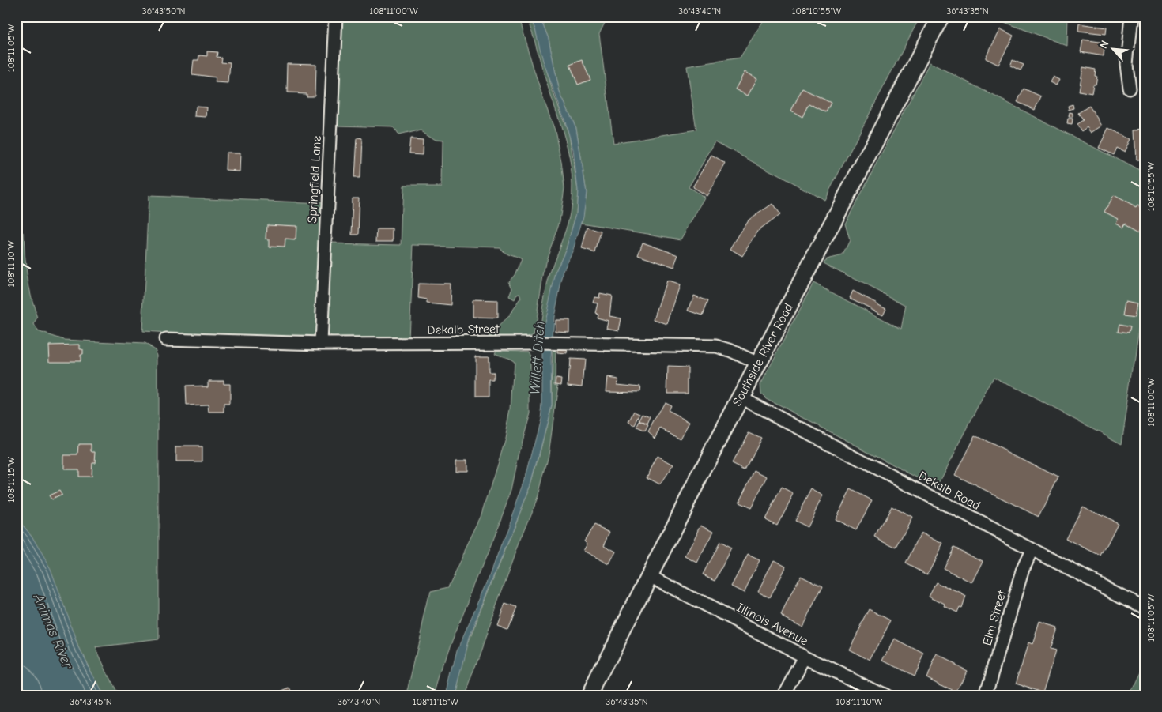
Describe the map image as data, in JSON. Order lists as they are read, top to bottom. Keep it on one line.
{"streets":{"main road":["Southside River Road"],"street":["Springfield Lane","Dekalb Street","Dekalb Road","Elm Street","Illinois Avenue"]},"crossings":[["Springfield Lane","Dekalb Street"],["Dekalb Street","Southside River Road"],["Southside River Road","Dekalb Road"],["Southside River Road","Illinois Avenue"],["Dekalb Road","Elm Street"]],"water":["Willett Ditch","Animas River"],"north":"top left","coordinates":["36°43'50\"N","108°11'00\"W","36°43'40\"N","108°10'55\"W","36°43'35\"N","108°11'05\"W","108°11'10\"W","108°11'15\"W","36°43'45\"N"]}
